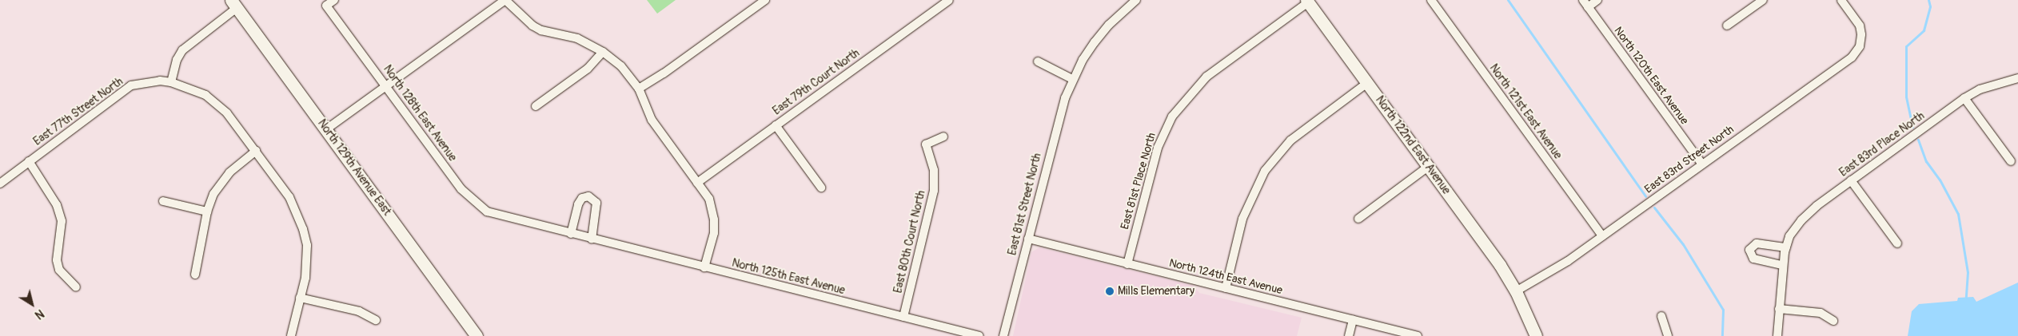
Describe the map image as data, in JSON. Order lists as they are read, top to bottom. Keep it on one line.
{"streets":{"street":["North 120th East Avenue","East 79th Court North","East 77th Street North","North 121st East Avenue","North 128th East Avenue","East 83rd Place North","North 122nd East Avenue","East 83rd Street North","North 129th Avenue East","East 81st Place North","East 81st Street North","East 80th Court North","North 125th East Avenue","North 124th East Avenue"]},"crossings":[["North 120th East Avenue","East 83rd Street North"],["North 121st East Avenue","East 83rd Street North"],["North 128th East Avenue","North 125th East Avenue"],["North 122nd East Avenue","East 83rd Street North"],["North 122nd East Avenue","East 81st Place North"],["East 81st Place North","North 124th East Avenue"],["East 81st Street North","North 124th East Avenue"],["East 80th Court North","North 125th East Avenue"]],"places":["Mills Elementary"],"north":"bottom right"}
